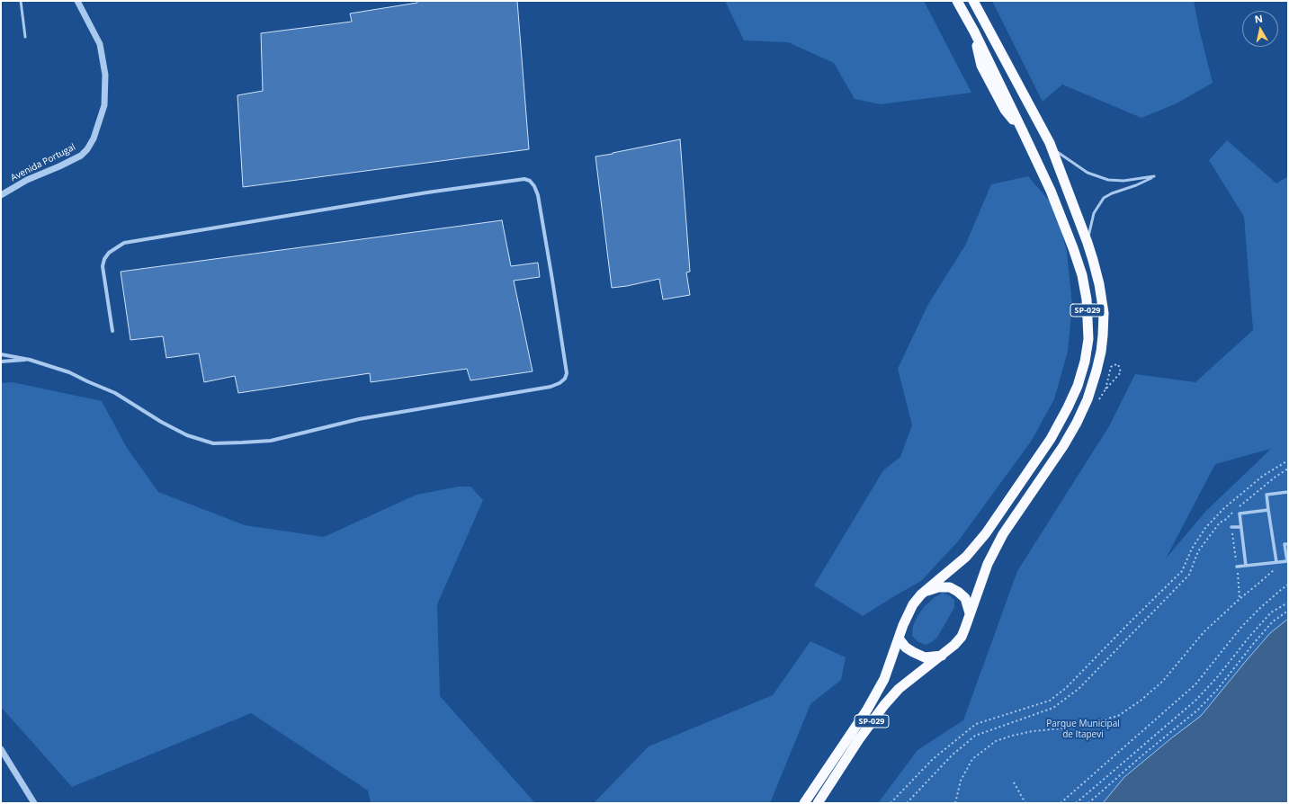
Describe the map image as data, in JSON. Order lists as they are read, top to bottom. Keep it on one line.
{"streets":{"highway":["SP-029"],"street":["Avenida Portugal"]},"parks":["Parque Municipal de Itapevi"],"north":"top"}
